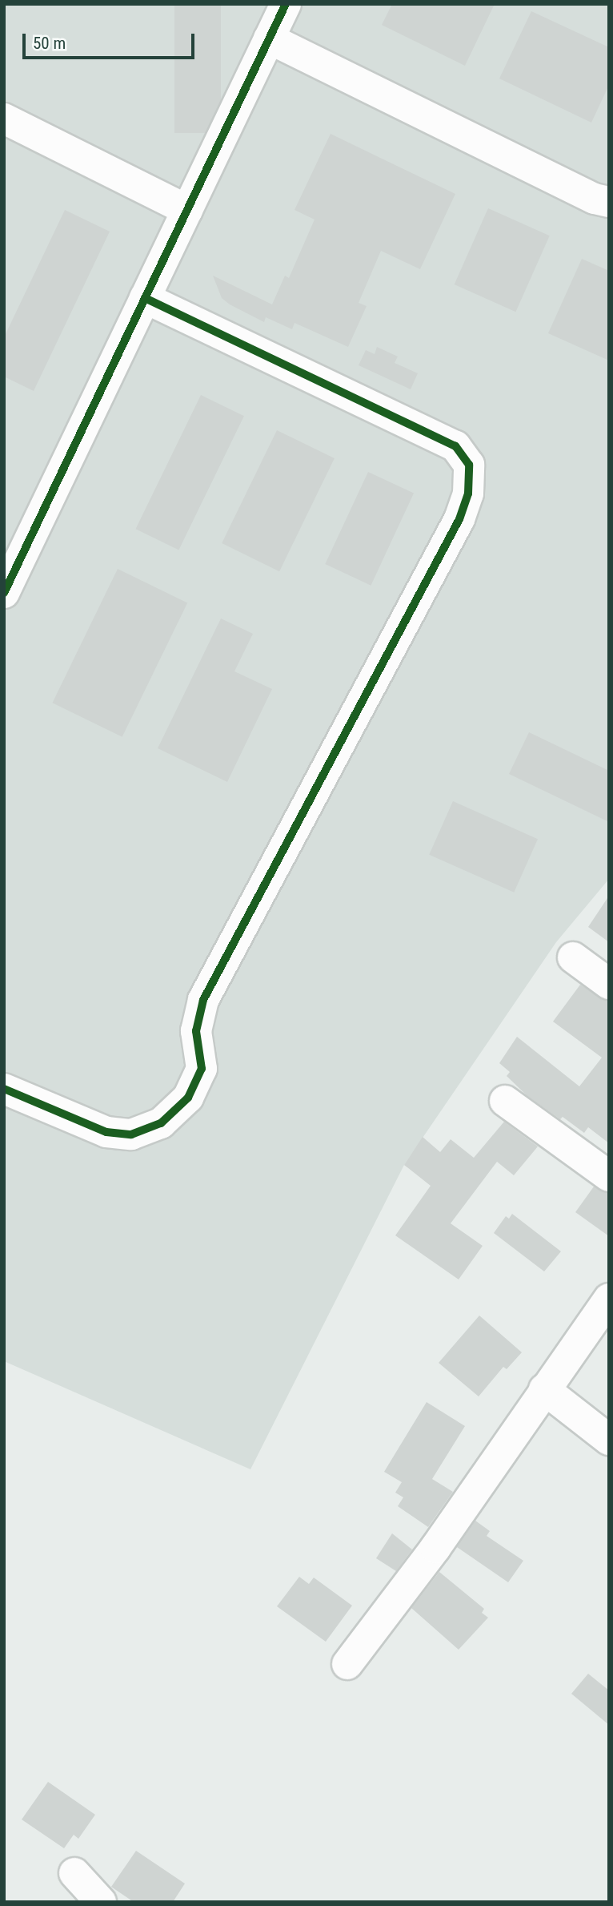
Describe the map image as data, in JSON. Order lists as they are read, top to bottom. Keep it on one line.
{"scale_bar":"50 m"}
